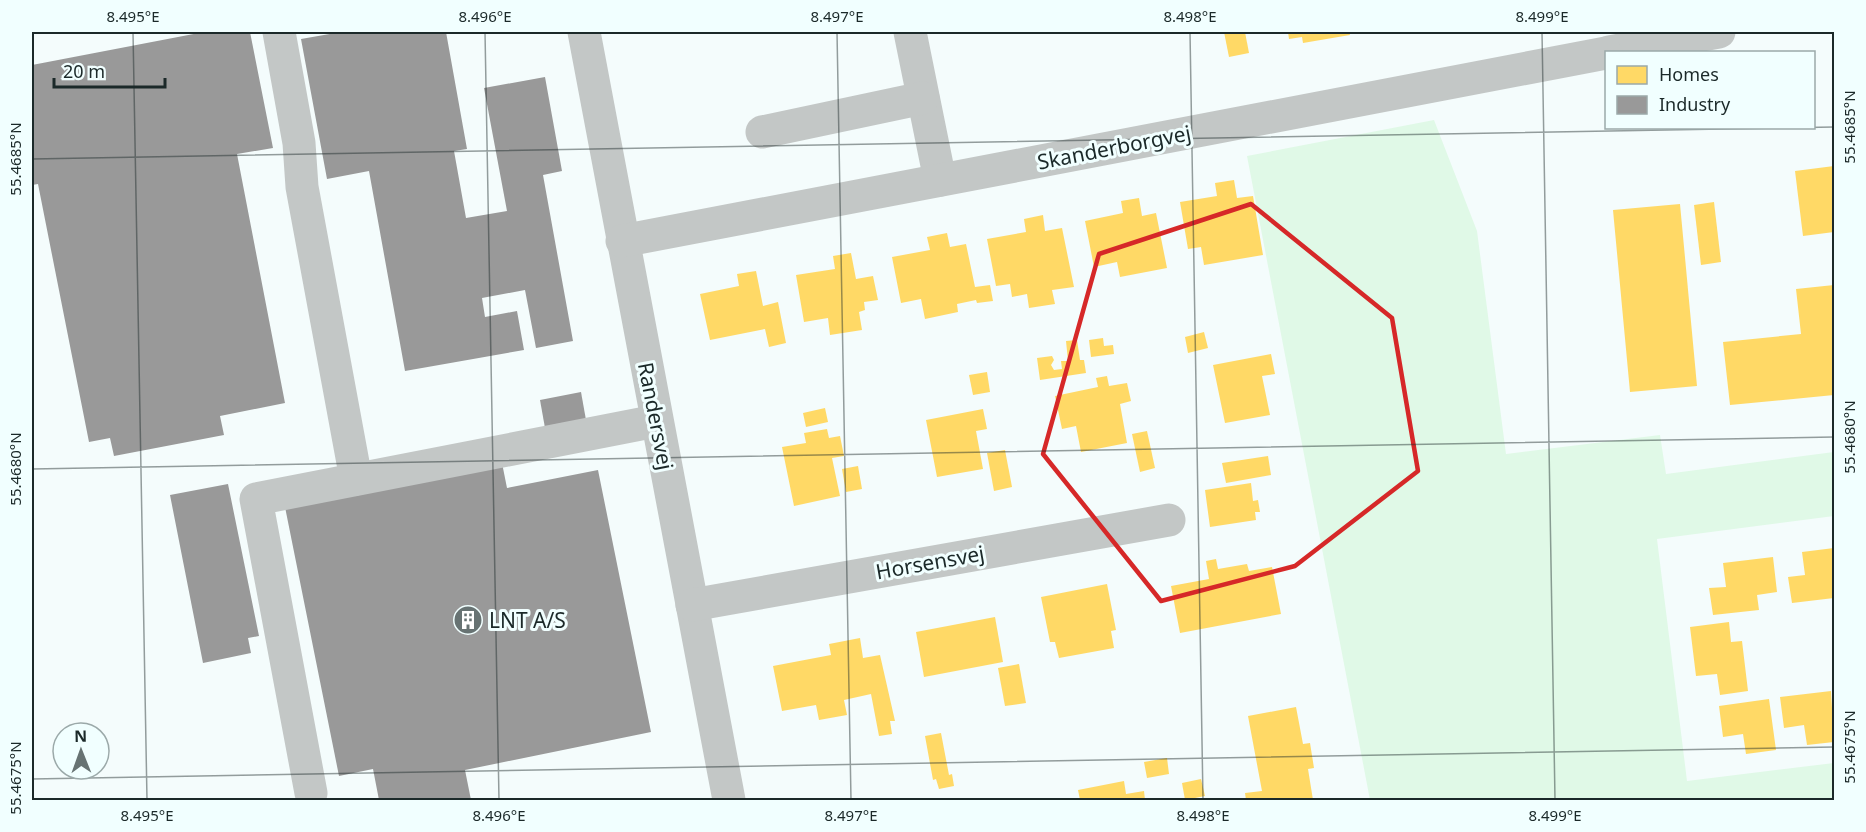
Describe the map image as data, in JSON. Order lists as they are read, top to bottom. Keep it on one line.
{"streets":{"street":["Skanderborgvej","Randersvej","Horsensvej"]},"crossings":[["Skanderborgvej","Randersvej"],["Randersvej","Horsensvej"]],"places":{"building":["LNT A/S"]},"legend":["Homes","Industry"],"scale_bar":"20 m","north":"top","coordinates":["8.495°E","8.496°E","8.497°E","8.498°E","8.499°E","55.4685°N","55.4680°N","55.4675°N"]}
